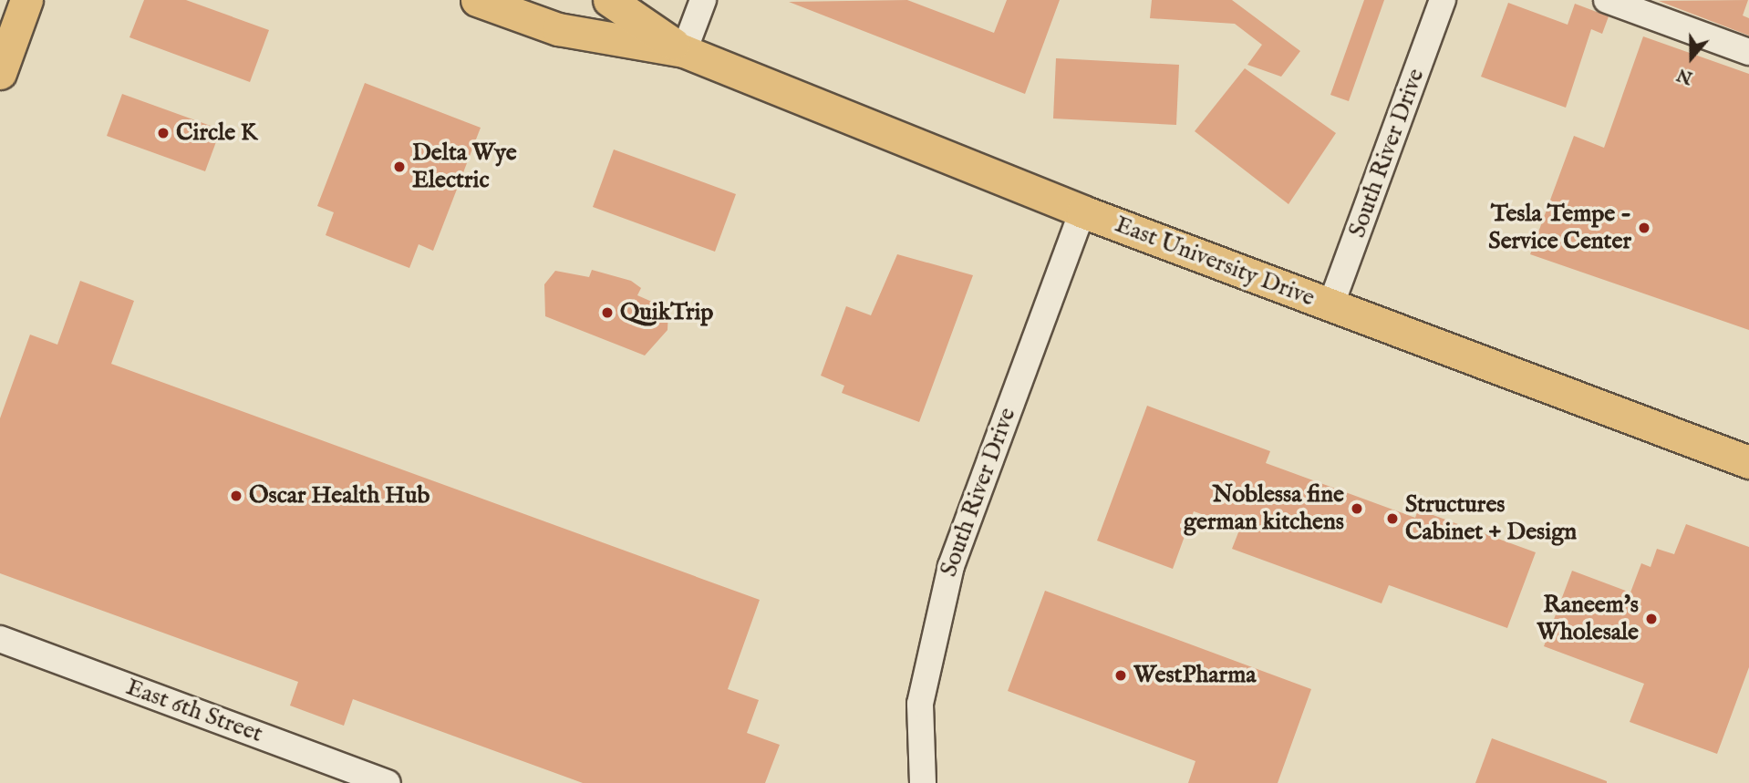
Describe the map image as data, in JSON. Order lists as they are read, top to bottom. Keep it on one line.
{"streets":{"main road":["East University Drive"],"street":["South River Drive","East 6th Street"]},"crossings":[["South River Drive","East University Drive"]],"places":["Circle K","Delta Wye Electric","Tesla Tempe - Service Center","QuikTrip","Oscar Health Hub","Noblessa fine german kitchens","Structures Cabinet + Design","Raneem's Wholesale","WestPharma"],"north":"bottom"}
